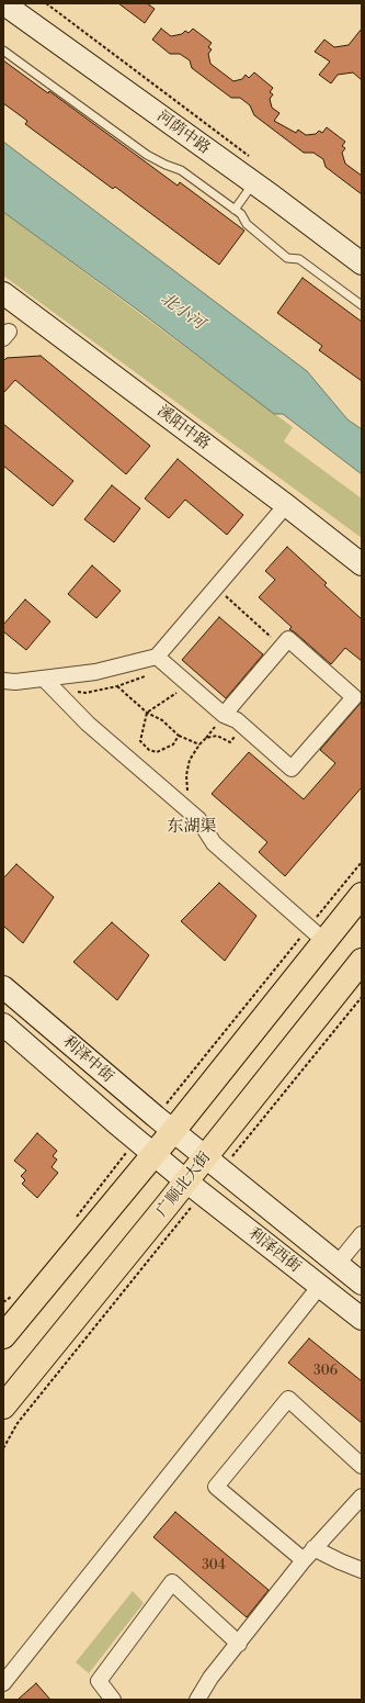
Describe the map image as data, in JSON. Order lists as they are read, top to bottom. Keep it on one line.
{"streets":{"main road":["广顺北大街"],"street":["河荫中路","溪阳中路","利泽中街","利泽西街"]},"crossings":[["利泽中街","广顺北大街"],["利泽中街","利泽西街"],["广顺北大街","利泽西街"]],"districts":["东湖渠"],"water":["北小河"],"house_numbers":["306","304"]}
